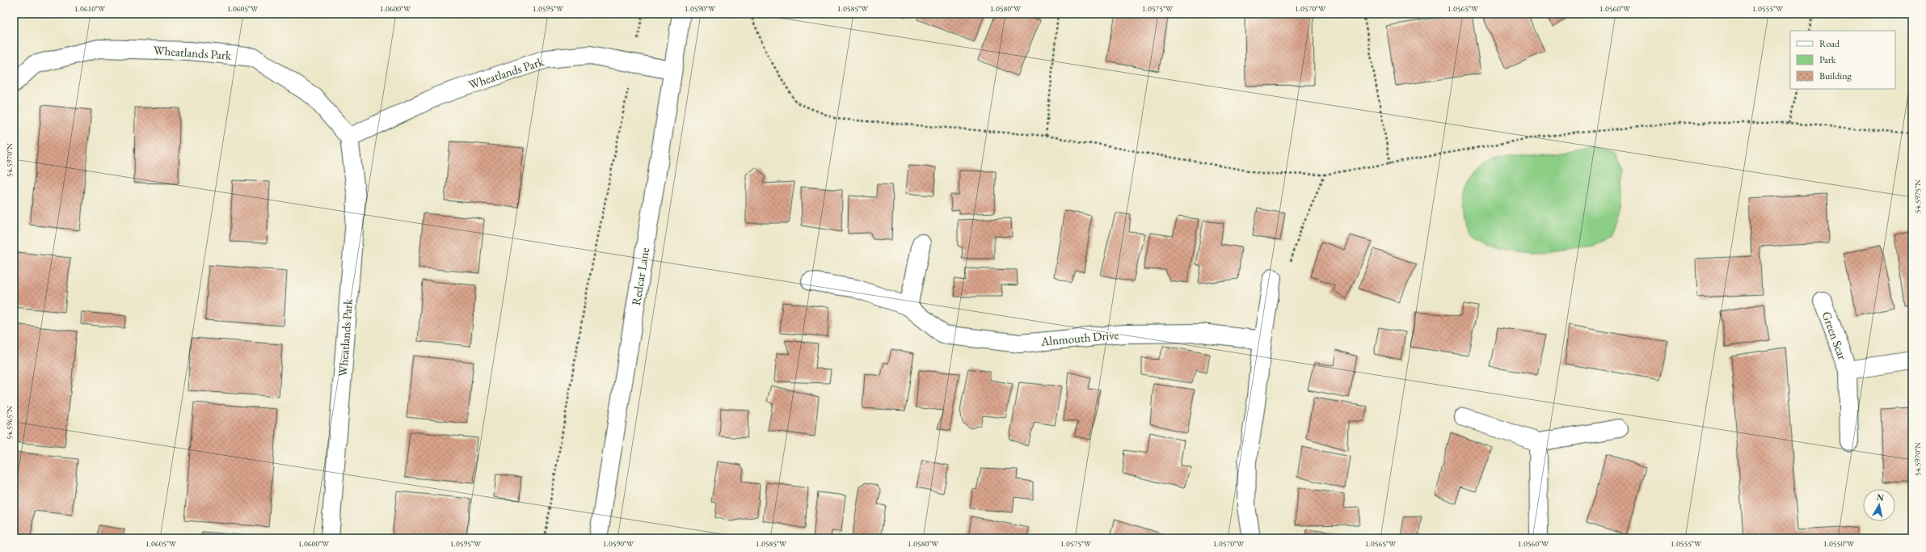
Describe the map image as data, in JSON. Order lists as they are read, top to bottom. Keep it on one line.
{"streets":{"street":["Wheatlands Park","Redcar Lane","Green Scar","Alnmouth Drive"]},"crossings":[["Wheatlands Park","Redcar Lane"]],"legend":["Road","Park","Building"],"north":"top","coordinates":["1.0610°W","1.0605°W","1.0600°W","1.0595°W","1.0590°W","1.0585°W","1.0580°W","1.0575°W","1.0570°W","1.0565°W","1.0560°W","1.0555°W","54.5970°N","54.5975°N","54.5965°N","1.0550°W"]}
